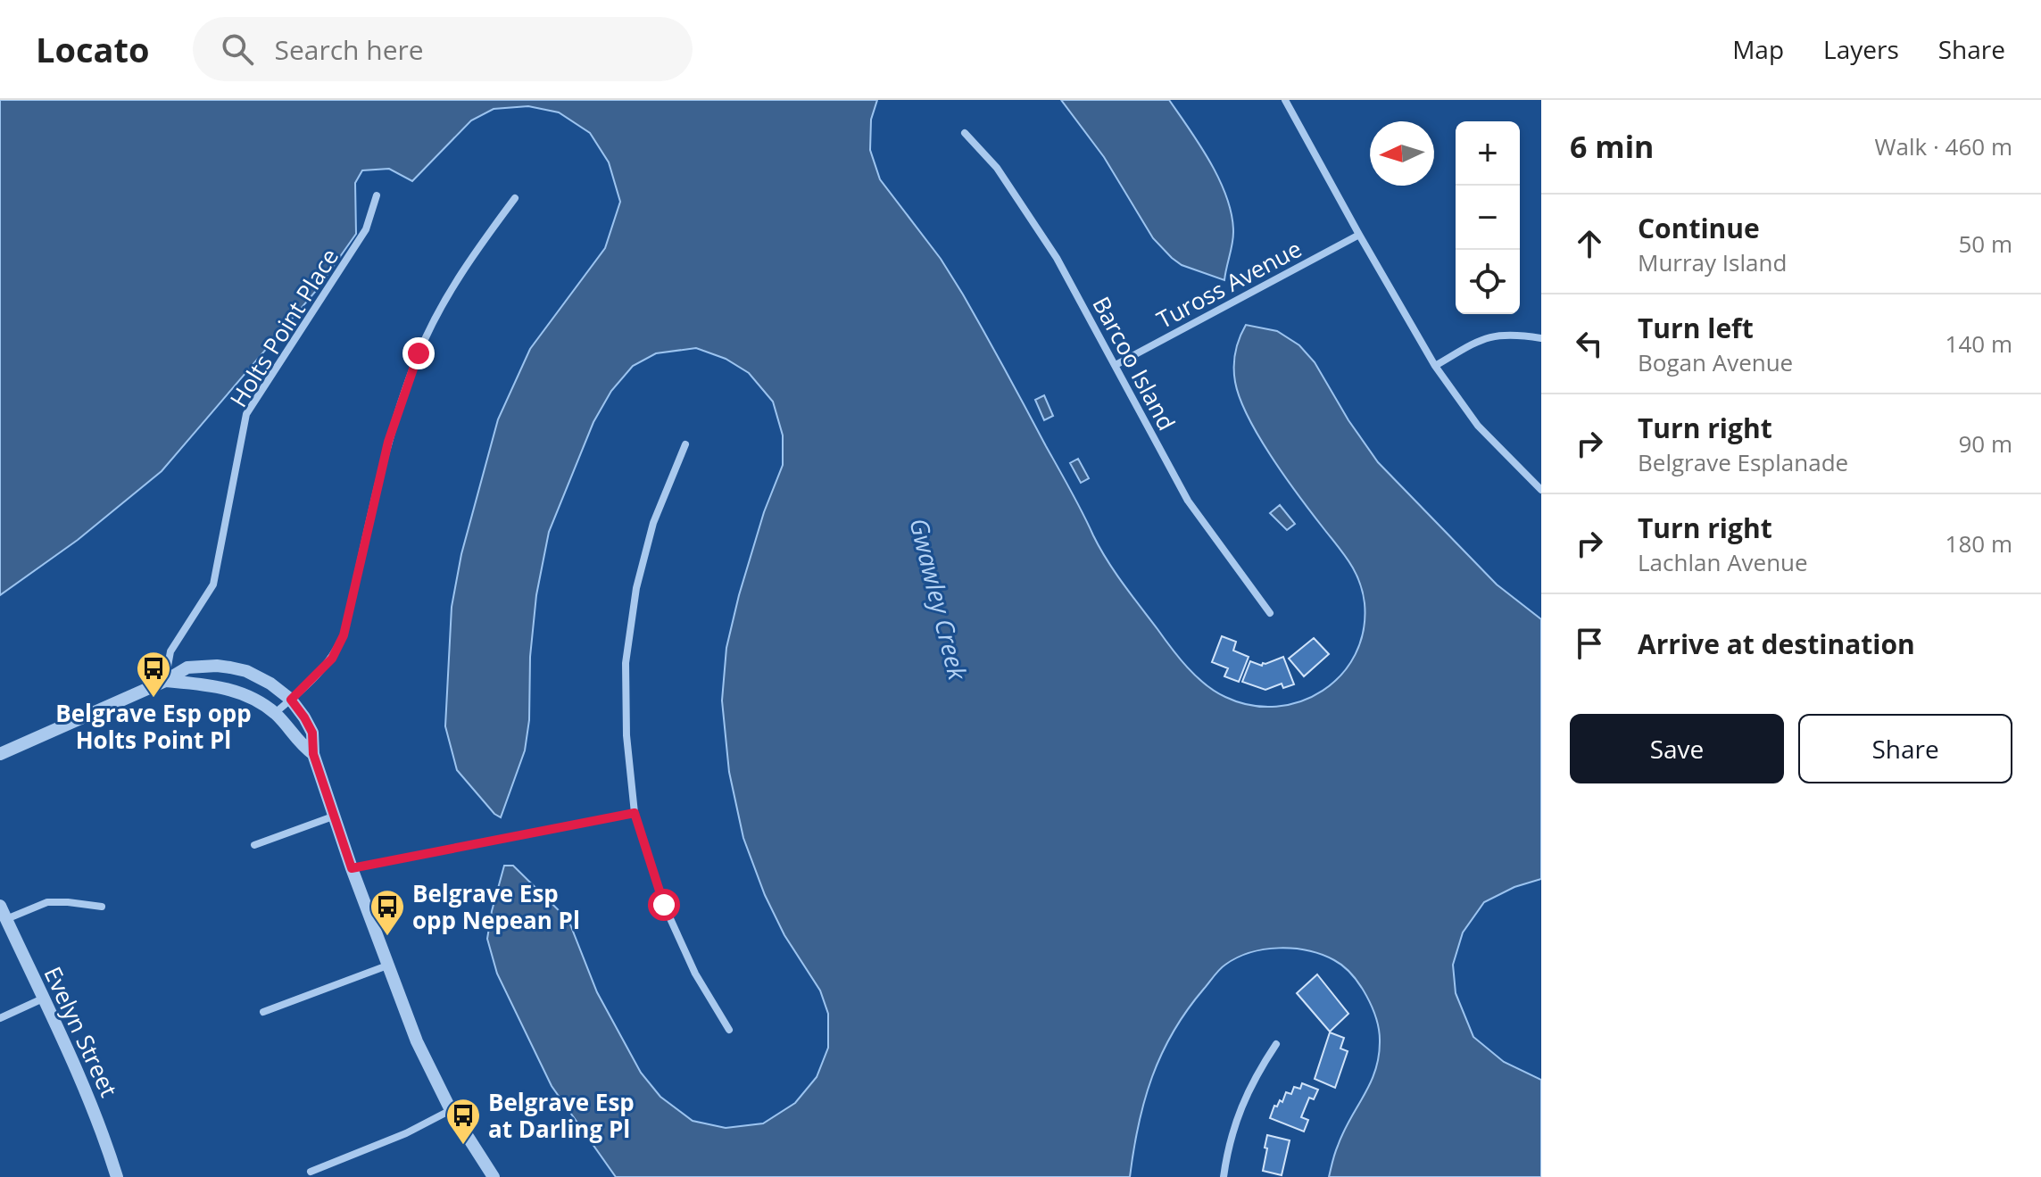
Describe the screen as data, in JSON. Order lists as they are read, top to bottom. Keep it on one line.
{"streets":{"street":["Tuross Avenue","Holts Point Place","Barcoo Island","Evelyn Street"]},"crossings":[["Tuross Avenue","Barcoo Island"]],"water":["Gwawley Creek"],"places":{"bus stop":["Belgrave Esp opp Holts Point Pl","Belgrave Esp opp Nepean Pl","Belgrave Esp at Darling Pl"]},"north":"left","page":{"header":"Locato","search":"Search here","nav":["Map","Layers","Share"],"heading":["6 min","Walk · 460 m"],"map_buttons":["+","−"],"list":[["Continue","Murray Island","50 m"],["Turn left","Bogan Avenue","140 m"],["Turn right","Belgrave Esplanade","90 m"],["Turn right","Lachlan Avenue","180 m"],"Arrive at destination"],"buttons":["Save","Share"]}}
